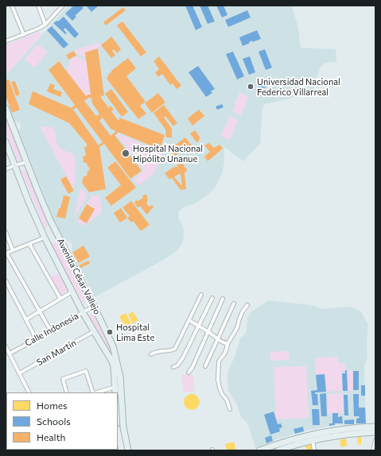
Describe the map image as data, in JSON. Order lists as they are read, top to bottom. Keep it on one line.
{"streets":{"main road":["Avenida César Vallejo"],"street":["Calle Indonesia","San Martín"]},"crossings":[["Avenida César Vallejo","Calle Indonesia"],["Avenida César Vallejo","San Martín"]],"places":["Universidad Nacional Federico Villarreal","Hospital Nacional Hipólito Unanue","Hospital Lima Este"],"legend":["Homes","Schools","Health"]}
